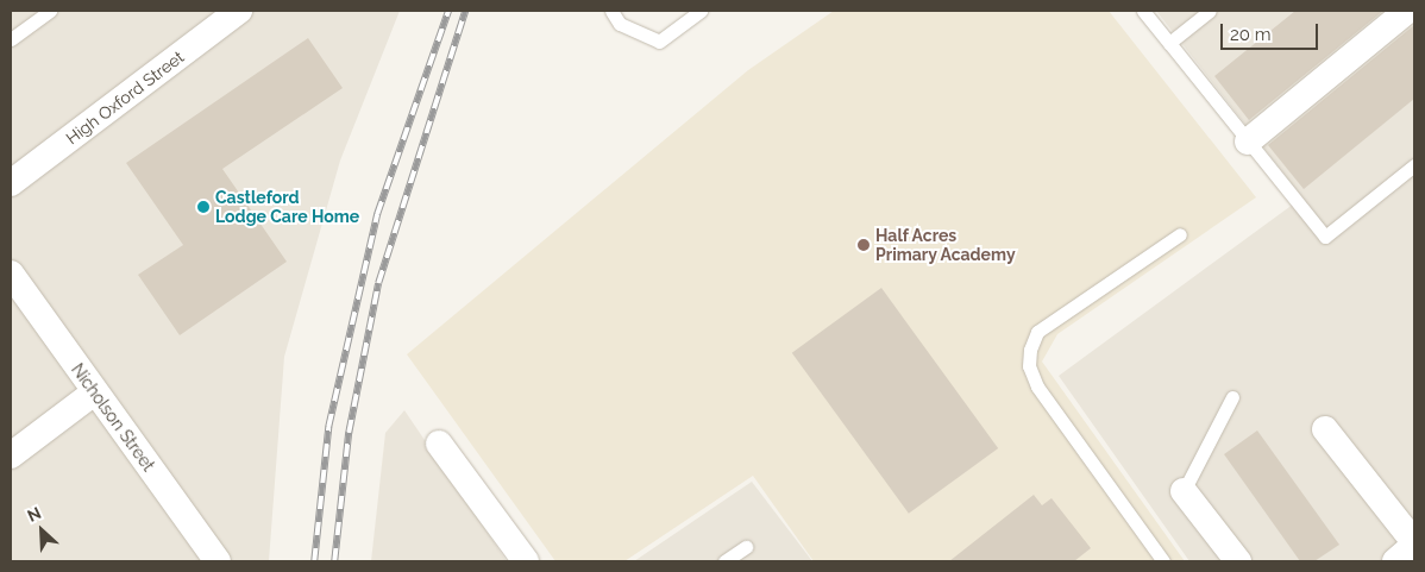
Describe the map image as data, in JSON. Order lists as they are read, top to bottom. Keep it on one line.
{"streets":{"street":["High Oxford Street","Nicholson Street"]},"places":["Castleford Lodge Care Home","Half Acres Primary Academy"],"scale_bar":"20 m","north":"top left"}
